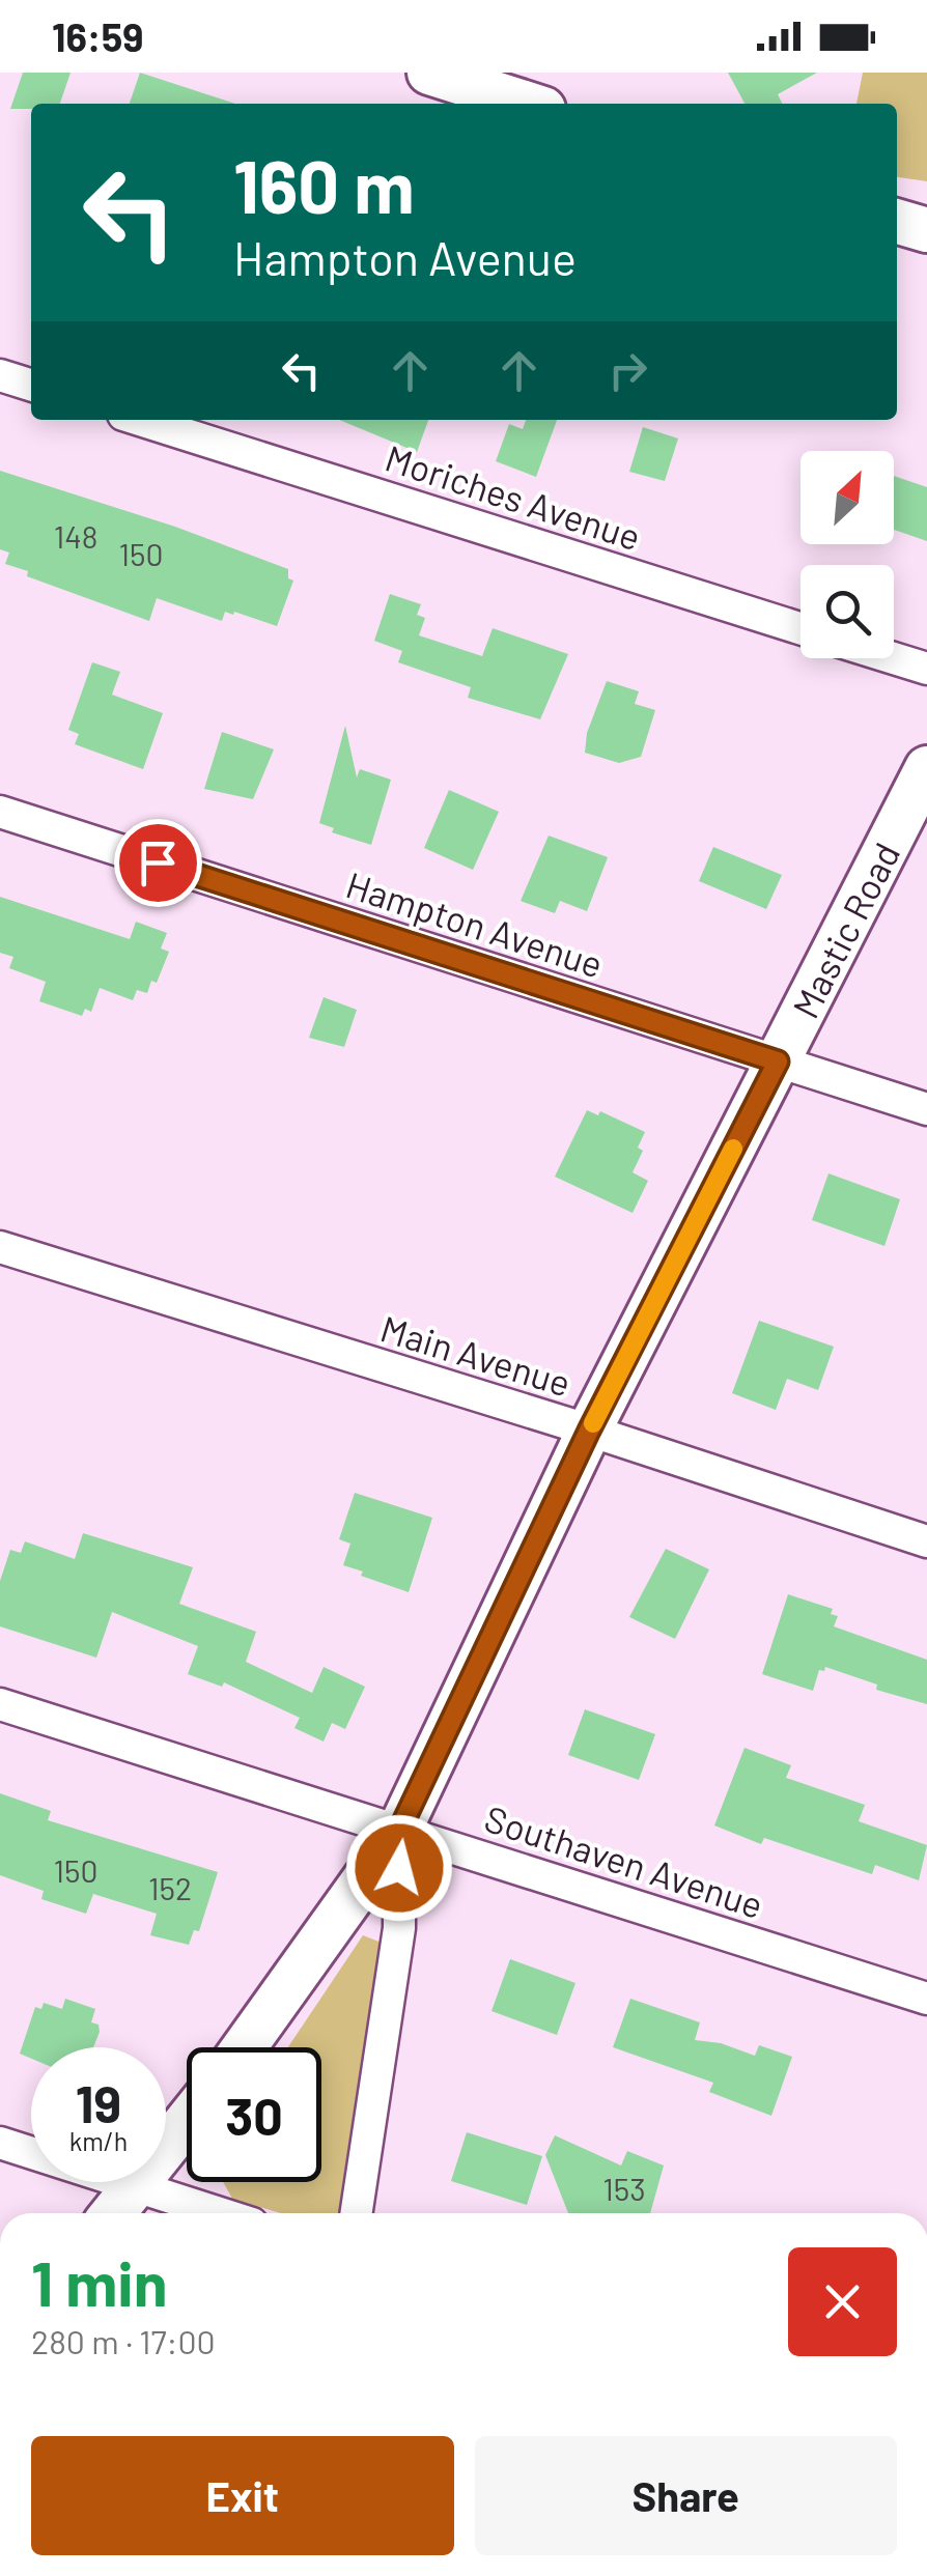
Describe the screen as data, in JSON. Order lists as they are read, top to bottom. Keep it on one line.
{"streets":{"main road":["Mastic Road"],"street":["Moriches Avenue","Hampton Avenue","Main Avenue","Southaven Avenue"]},"crossings":[["Hampton Avenue","Mastic Road"],["Mastic Road","Main Avenue"],["Mastic Road","Southaven Avenue"]],"house_numbers":["148","150","150","152","153"],"north":"top right","page":{"status":"16:59","turn":["160 m","Hampton Avenue"],"speed":"19 km/h","limit":"30","heading":["1 min","280 m · 17:00"],"buttons":["Exit","Share"]}}
